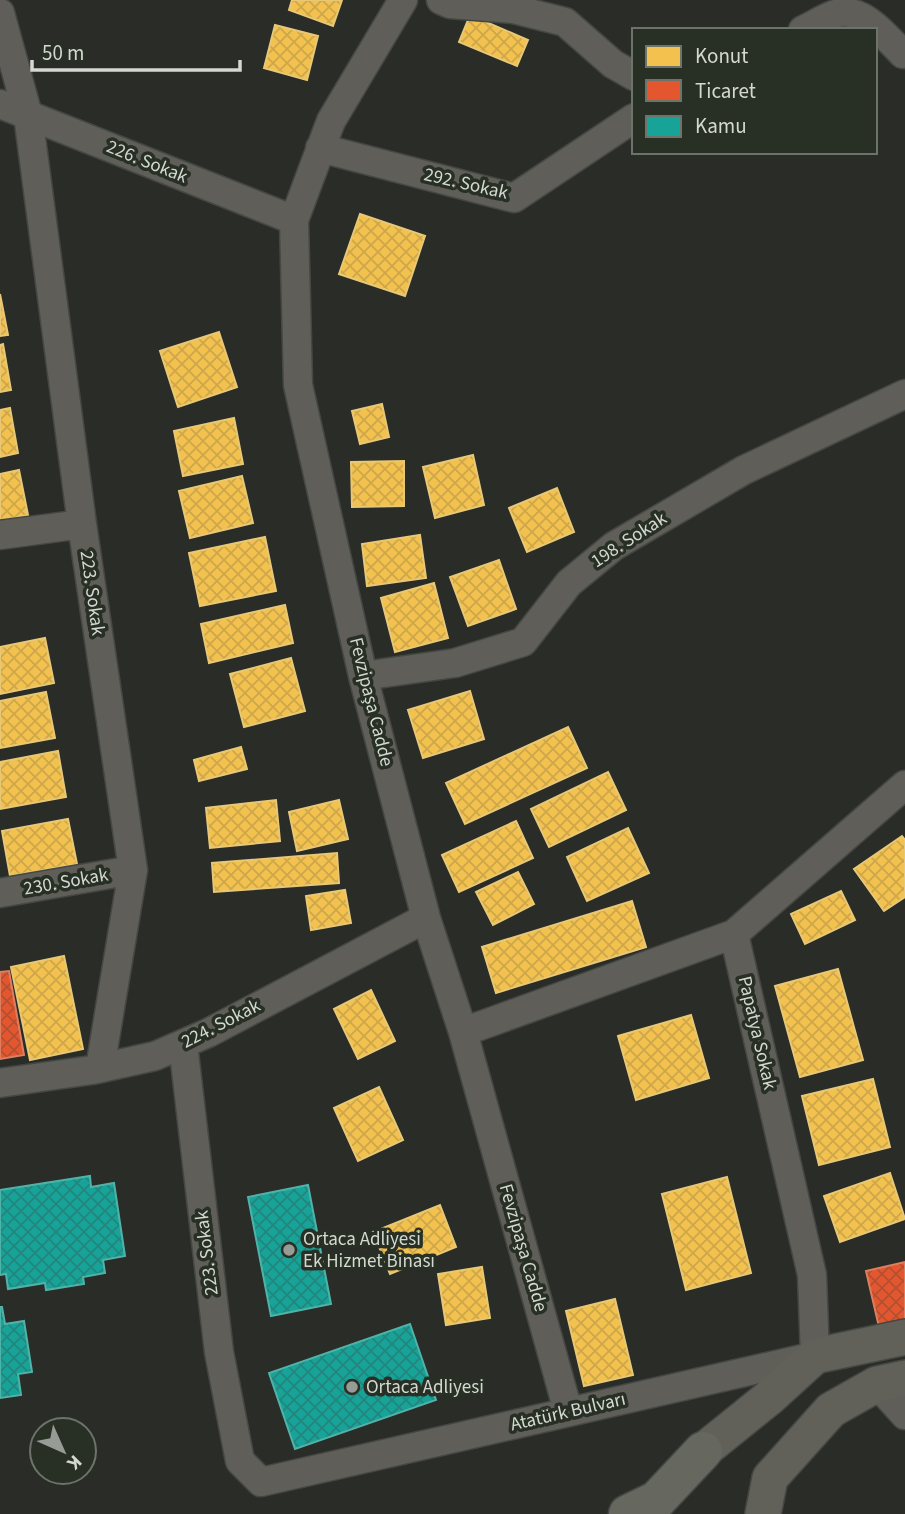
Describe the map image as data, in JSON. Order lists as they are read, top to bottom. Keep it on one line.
{"streets":{"main road":["Atatürk Bulvarı"],"street":["226. Sokak","292. Sokak","198. Sokak","223. Sokak","Fevzipaşa Cadde","230. Sokak","224. Sokak","Papatya Sokak"]},"crossings":[["226. Sokak","223. Sokak"],["226. Sokak","Fevzipaşa Cadde"],["292. Sokak","Fevzipaşa Cadde"],["198. Sokak","Fevzipaşa Cadde"],["223. Sokak","230. Sokak"],["223. Sokak","224. Sokak"],["223. Sokak","Atatürk Bulvarı"],["Fevzipaşa Cadde","224. Sokak"],["Fevzipaşa Cadde","Atatürk Bulvarı"],["Papatya Sokak","Atatürk Bulvarı"]],"places":["Ortaca Adliyesi Ek Hizmet Binası","Ortaca Adliyesi"],"legend":["Konut","Ticaret","Kamu"],"scale_bar":"50 m","north":"bottom right"}
